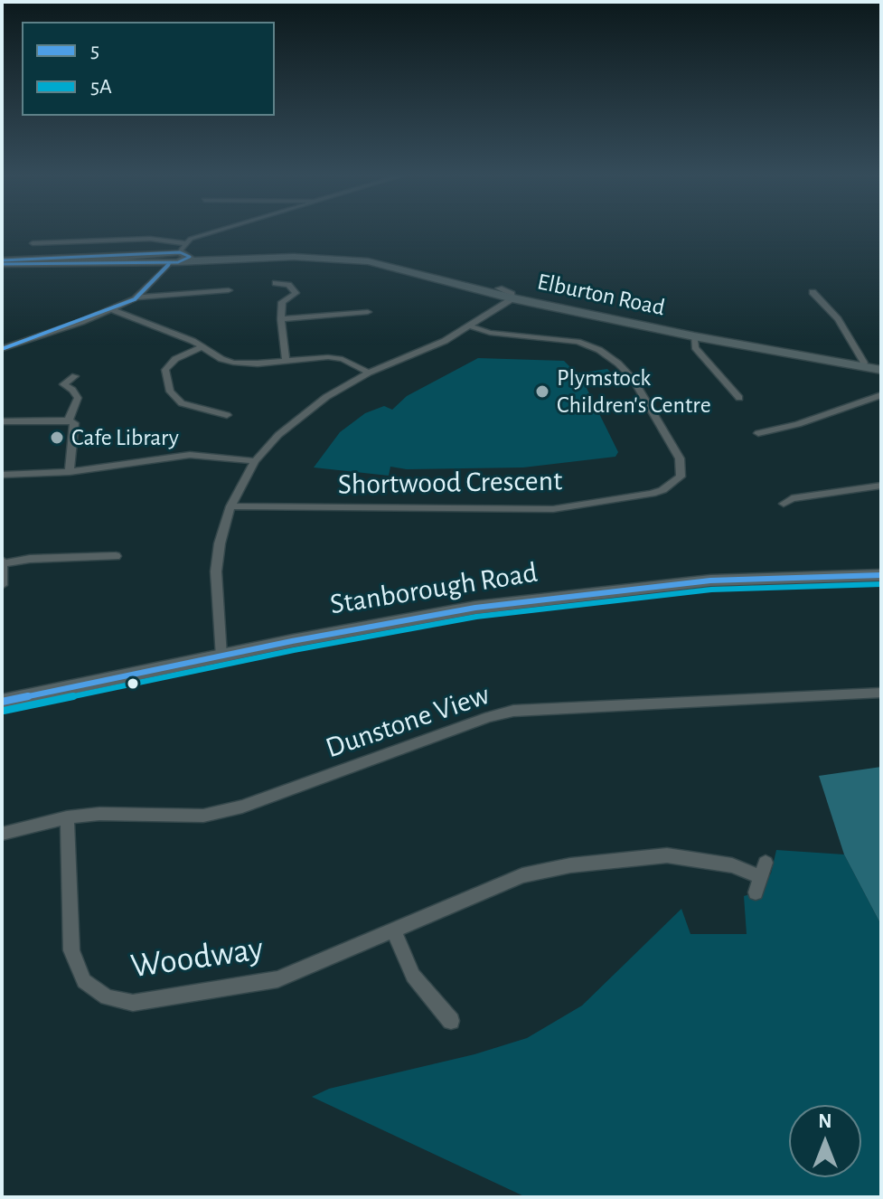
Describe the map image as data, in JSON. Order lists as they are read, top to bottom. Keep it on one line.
{"streets":{"main road":["Elburton Road"],"street":["Shortwood Crescent","Stanborough Road","Dunstone View","Woodway"]},"crossings":[["Dunstone View","Woodway"]],"places":["Plymstock Children's Centre","Cafe Library"],"lines":["transit line 5","transit line 5A"],"legend":["5","5A"],"north":"top"}
